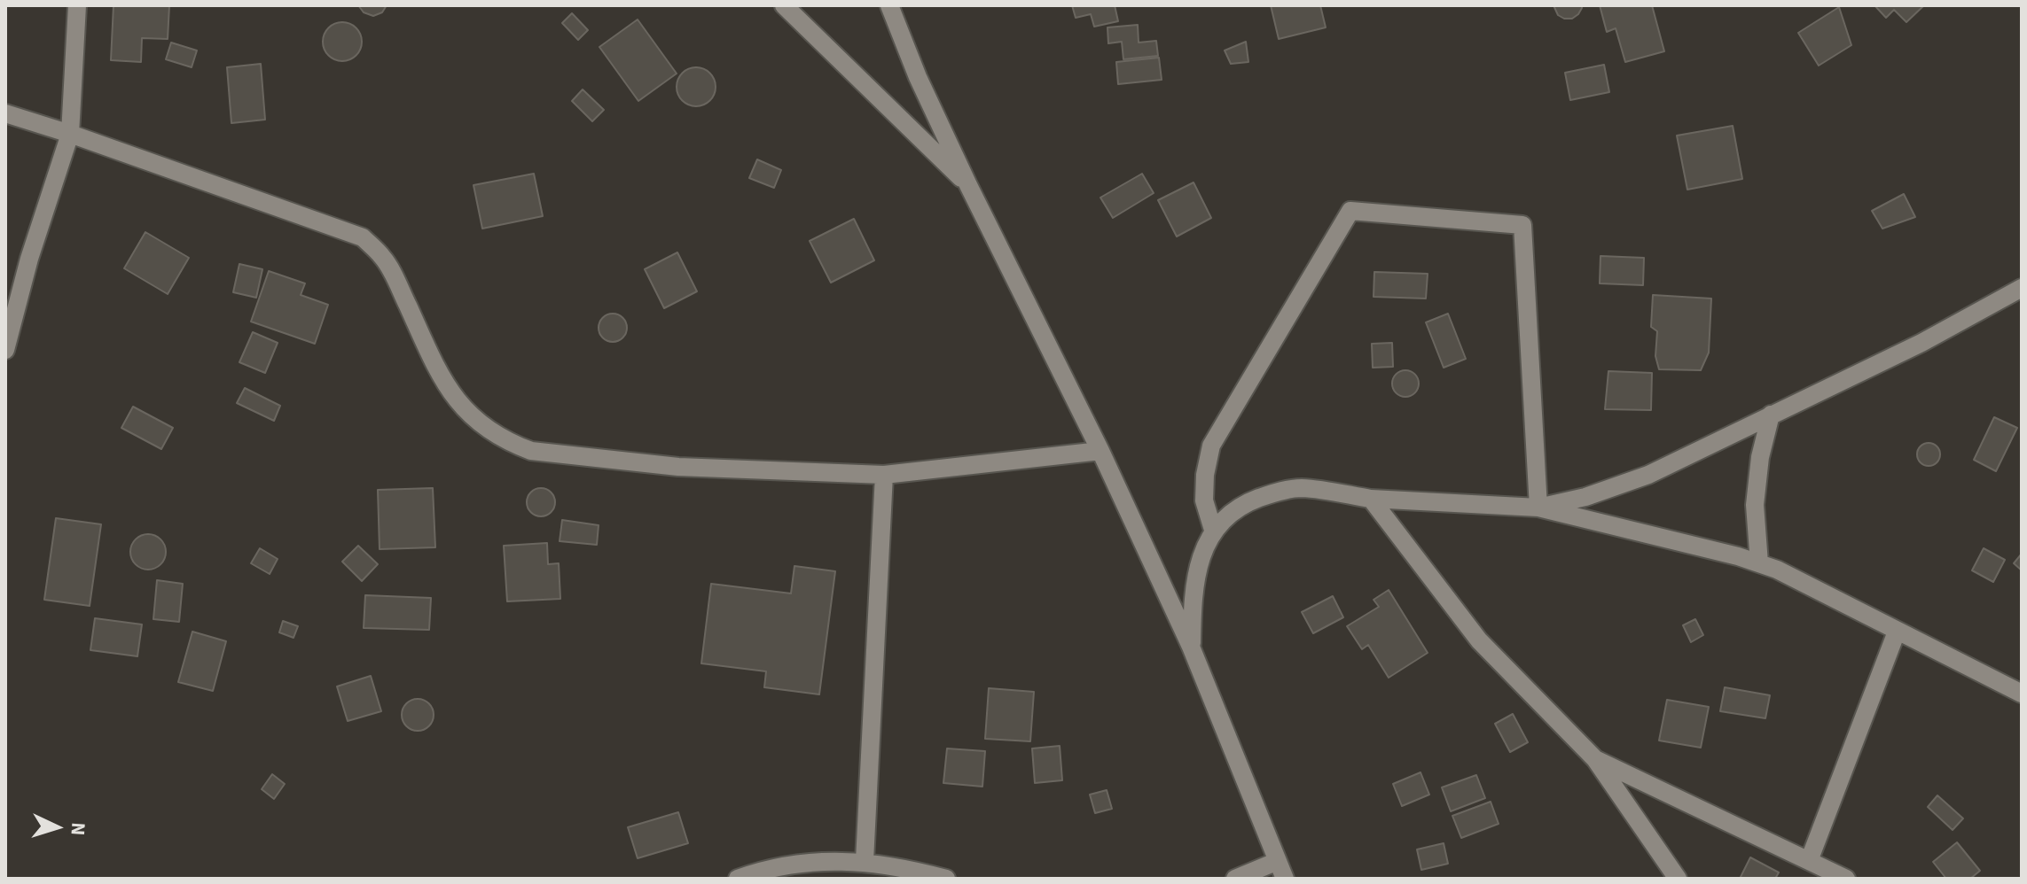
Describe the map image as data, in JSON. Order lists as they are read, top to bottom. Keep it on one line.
{"north":"right"}
